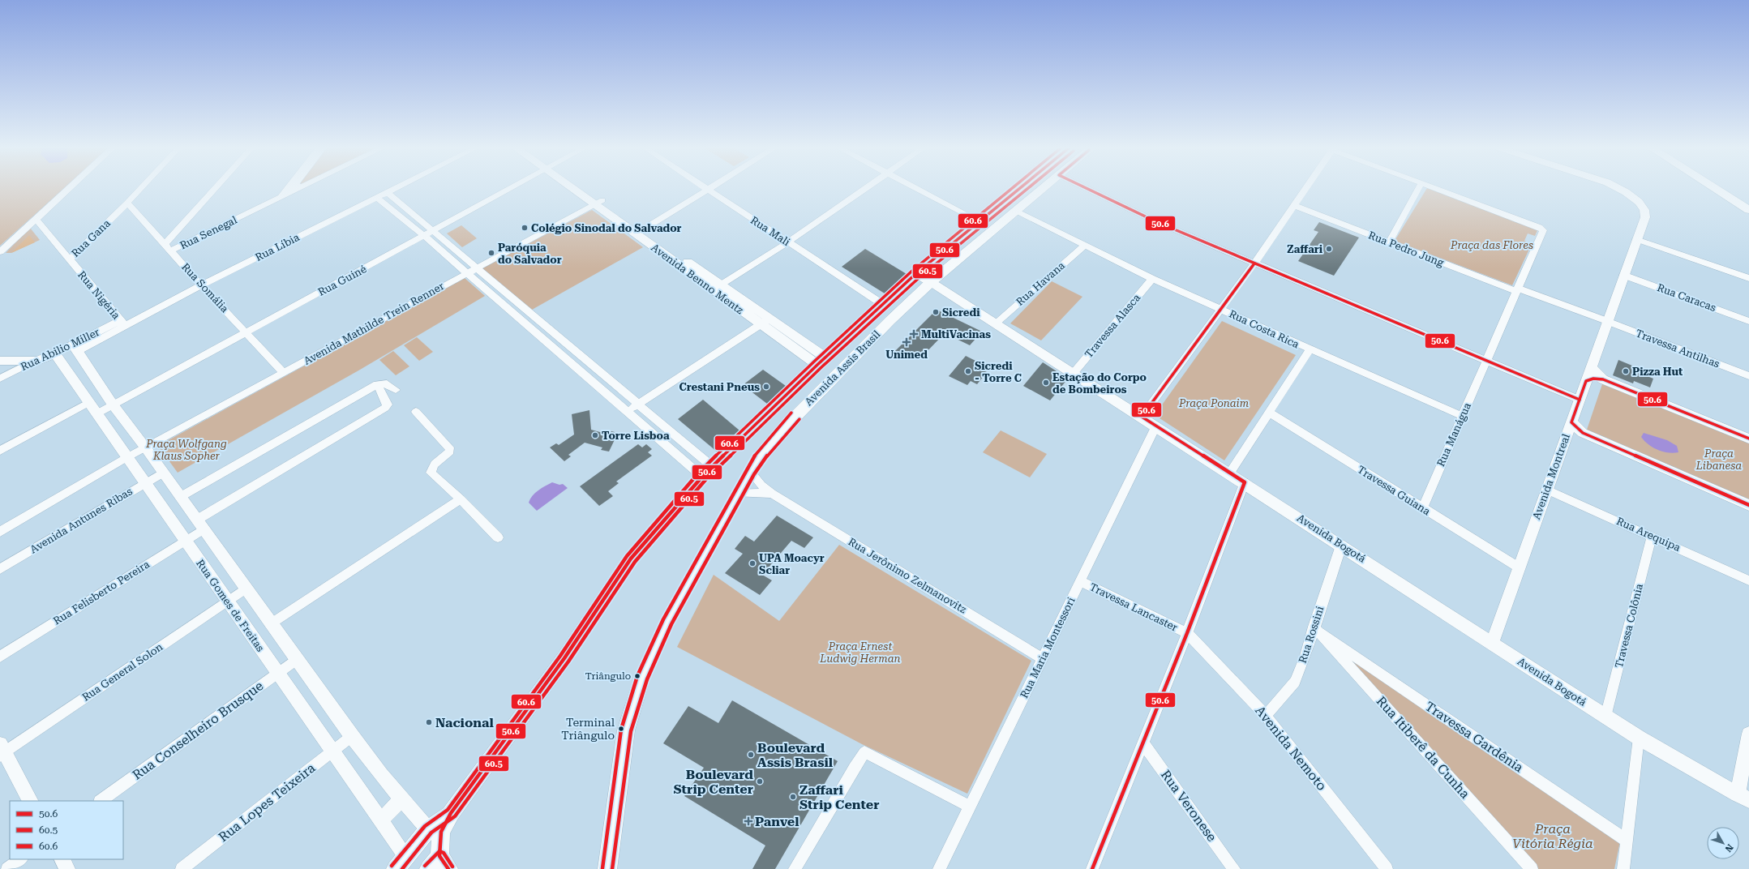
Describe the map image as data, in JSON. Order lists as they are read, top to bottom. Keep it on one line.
{"streets":{"main road":["Avenida Assis Brasil"],"street":["Rua Mali","Rua Senegal","Rua Gana","Rua Líbia","Rua Pedro Jung","Avenida Benno Mentz","Rua Guiné","Rua Havana","Rua Somália","Rua Nigéria","Rua Caracas","Avenida Mathilde Trein Renner","Travessa Alasca","Rua Costa Rica","Travessa Antilhas","Rua Abilio Miller","Rua Manágua","Avenida Montreal","Travessa Guiana","Avenida Antunes Ribas","Rua Arequipa","Avenida Bogotá","Rua Jerônimo Zelmanovitz","Rua Felisberto Pereira","Rua Gomes de Freitas","Travessa Lancaster","Travessa Colônia","Rua Rossini","Rua Maria Montessori","Rua General Solon","Rua Conselheiro Brusque","Travessa Gardênia","Rua Itiberê da Cunha","Avenida Nemoto","Rua Lopes Teixeira","Rua Veronese"]},"crossings":[["Rua Mali","Avenida Assis Brasil"],["Rua Senegal","Rua Somália"],["Rua Gana","Rua Somália"],["Rua Gana","Rua Nigéria"],["Rua Líbia","Rua Somália"],["Rua Líbia","Rua Nigéria"],["Rua Líbia","Rua Abilio Miller"],["Rua Líbia","Rua Gomes de Freitas"],["Rua Pedro Jung","Rua Manágua"],["Avenida Benno Mentz","Avenida Mathilde Trein Renner"],["Avenida Benno Mentz","Avenida Assis Brasil"],["Rua Guiné","Rua Somália"],["Rua Guiné","Rua Gomes de Freitas"],["Rua Havana","Rua Costa Rica"],["Rua Havana","Avenida Bogotá"],["Rua Somália","Avenida Mathilde Trein Renner"],["Rua Caracas","Avenida Montreal"],["Avenida Mathilde Trein Renner","Rua Gomes de Freitas"],["Travessa Alasca","Rua Costa Rica"],["Travessa Alasca","Avenida Bogotá"],["Rua Costa Rica","Avenida Assis Brasil"],["Rua Costa Rica","Rua Manágua"],["Travessa Antilhas","Avenida Montreal"],["Rua Abilio Miller","Rua Gomes de Freitas"],["Avenida Assis Brasil","Avenida Bogotá"],["Avenida Assis Brasil","Rua Jerônimo Zelmanovitz"],["Rua Manágua","Travessa Guiana"],["Avenida Montreal","Travessa Guiana"],["Avenida Montreal","Rua Arequipa"],["Avenida Montreal","Avenida Bogotá"],["Avenida Antunes Ribas","Rua Gomes de Freitas"],["Rua Arequipa","Travessa Colônia"],["Avenida Bogotá","Travessa Colônia"],["Avenida Bogotá","Rua Rossini"],["Avenida Bogotá","Rua Maria Montessori"],["Rua Jerônimo Zelmanovitz","Rua Maria Montessori"],["Rua Felisberto Pereira","Rua Gomes de Freitas"],["Rua Gomes de Freitas","Rua General Solon"],["Rua Gomes de Freitas","Rua Conselheiro Brusque"],["Rua Gomes de Freitas","Rua Lopes Teixeira"],["Travessa Lancaster","Rua Maria Montessori"],["Travessa Lancaster","Avenida Nemoto"],["Rua Rossini","Travessa Gardênia"],["Rua Rossini","Rua Itiberê da Cunha"],["Rua Rossini","Avenida Nemoto"],["Travessa Gardênia","Rua Itiberê da Cunha"]],"parks":["Praça das Flores","Praça Ponaim","Praça Wolfgang Klaus Sopher","Praça Libanesa","Praça Ernest Ludwig Herman","Praça Vitória Régia"],"places":{"other":["Colégio Sinodal do Salvador","Zaffari","Paróquia do Salvador","Sicredi","Sicredi - Torre C","Pizza Hut","Estação do Corpo de Bombeiros","Crestani Pneus","Torre Lisboa","UPA Moacyr Scliar","Triângulo","Nacional","Terminal Triângulo","Boulevard Assis Brasil","Boulevard Strip Center","Zaffari Strip Center"],"health":["MultiVacinas","Unimed","Panvel"]},"lines":["transit line 50.6","transit line 60.5","transit line 60.6"],"legend":["50.6","60.5","60.6"],"north":"bottom right"}
